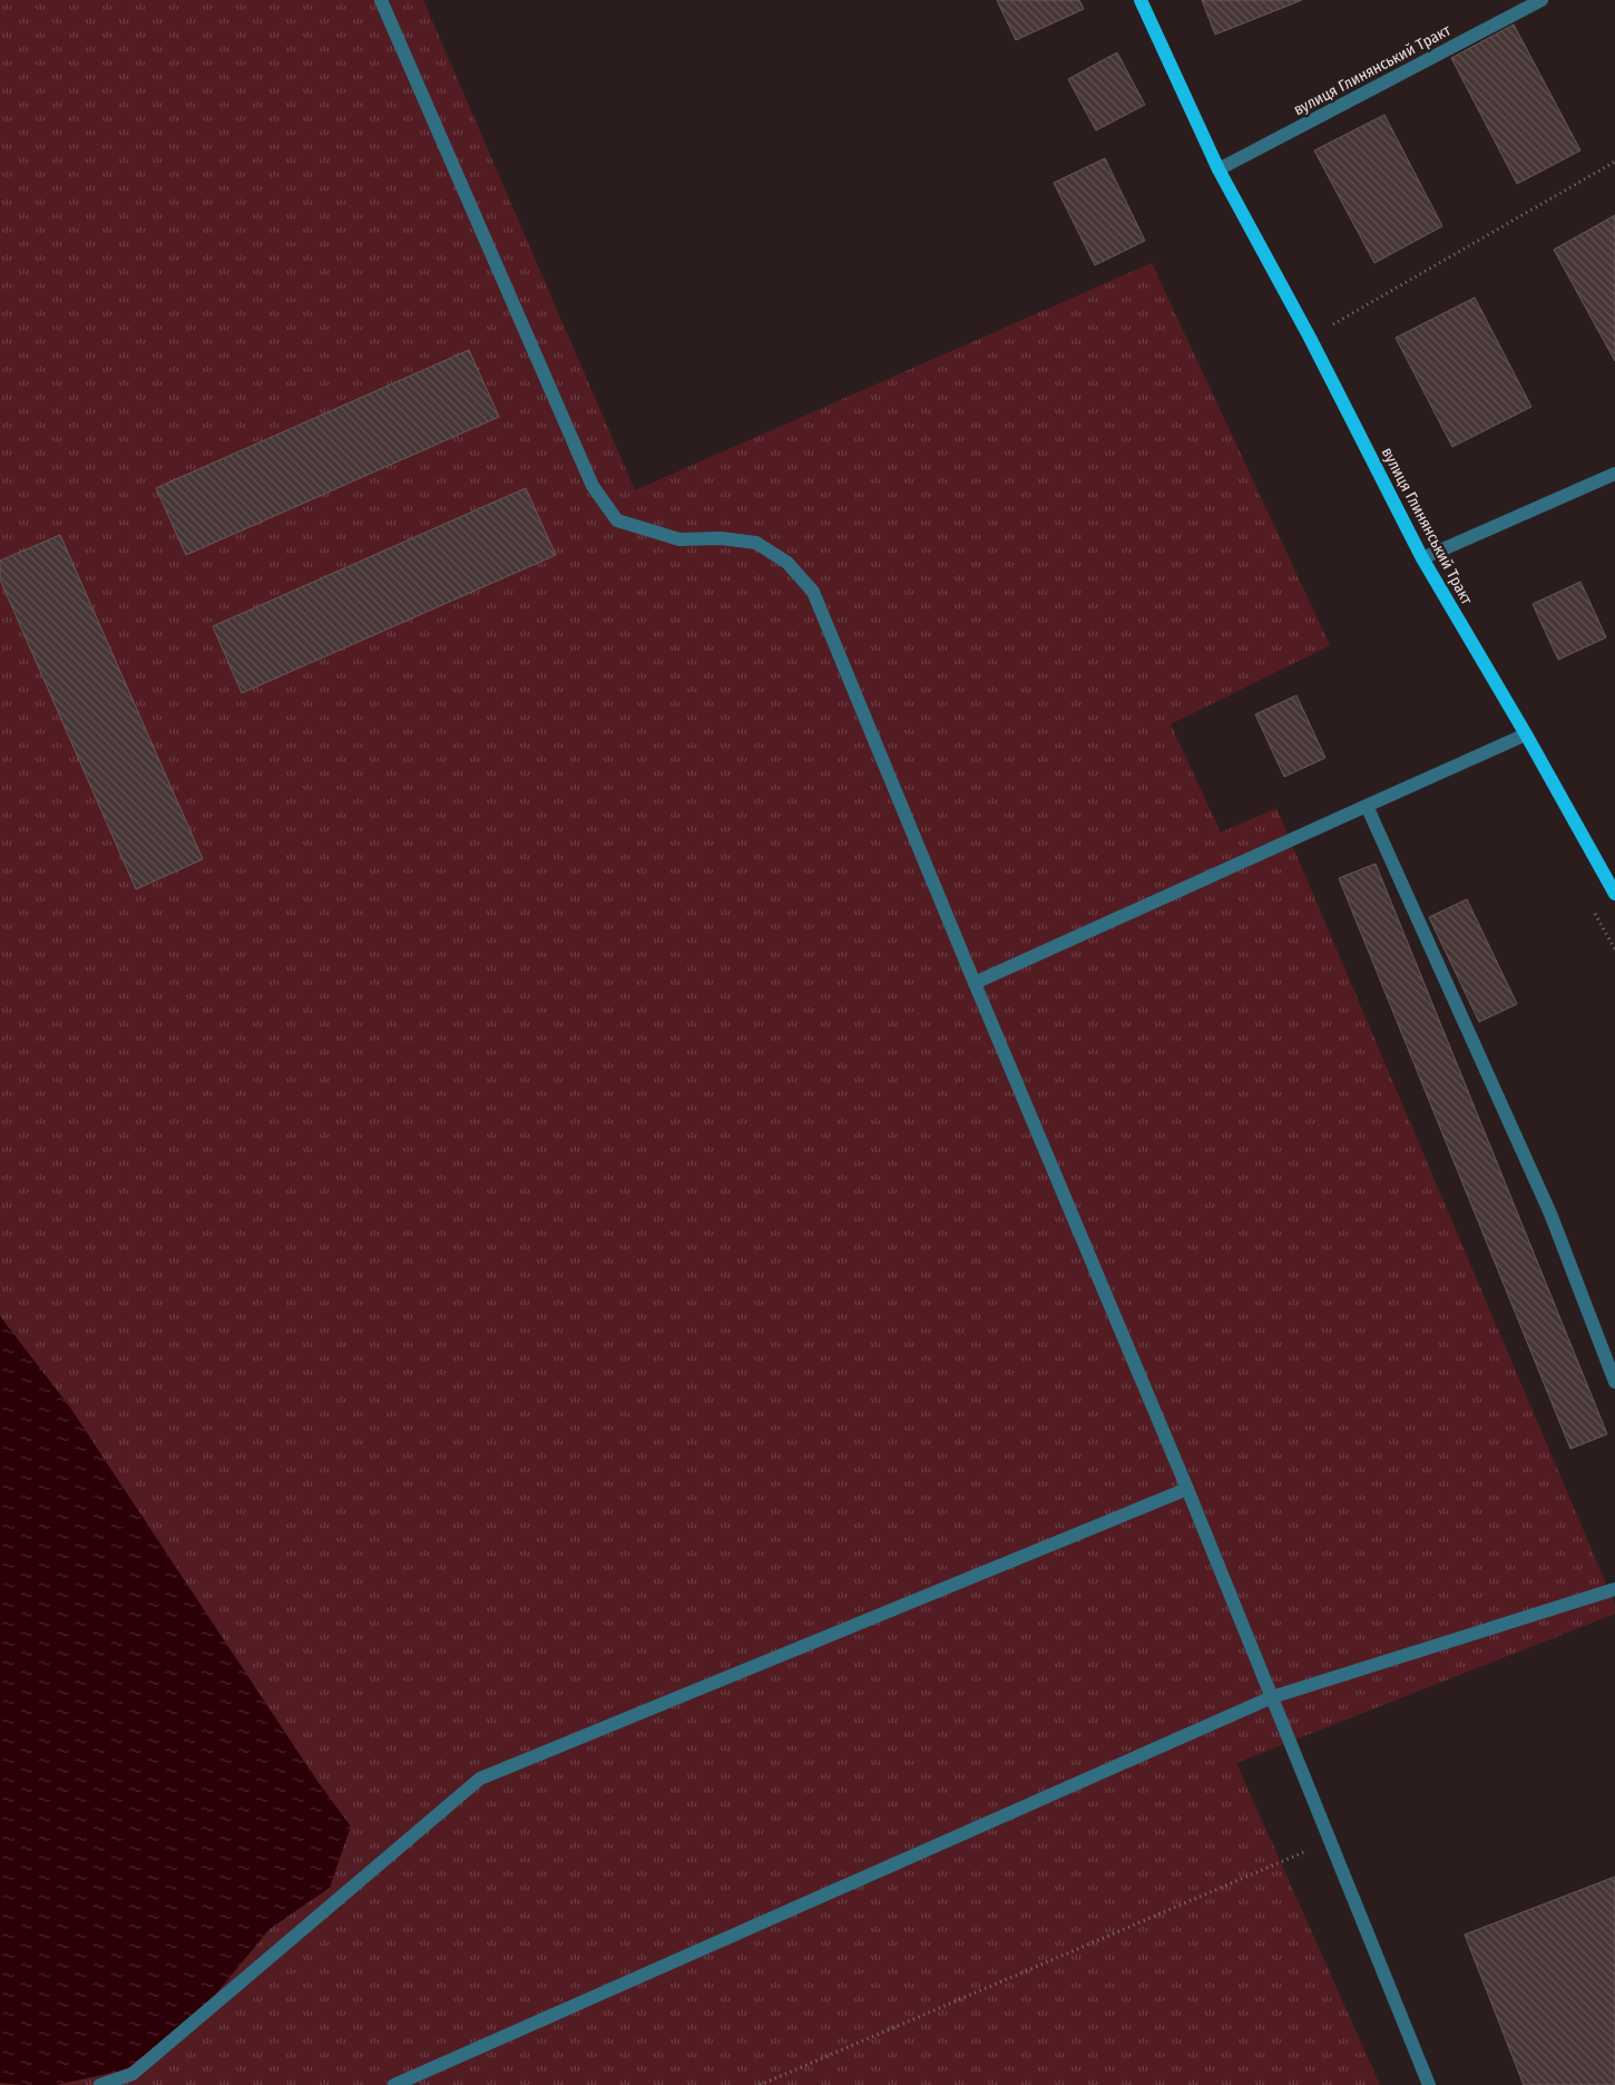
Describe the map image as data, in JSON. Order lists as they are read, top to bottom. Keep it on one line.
{"streets":{"main road":["вулиця Глинянський Тракт"]}}
